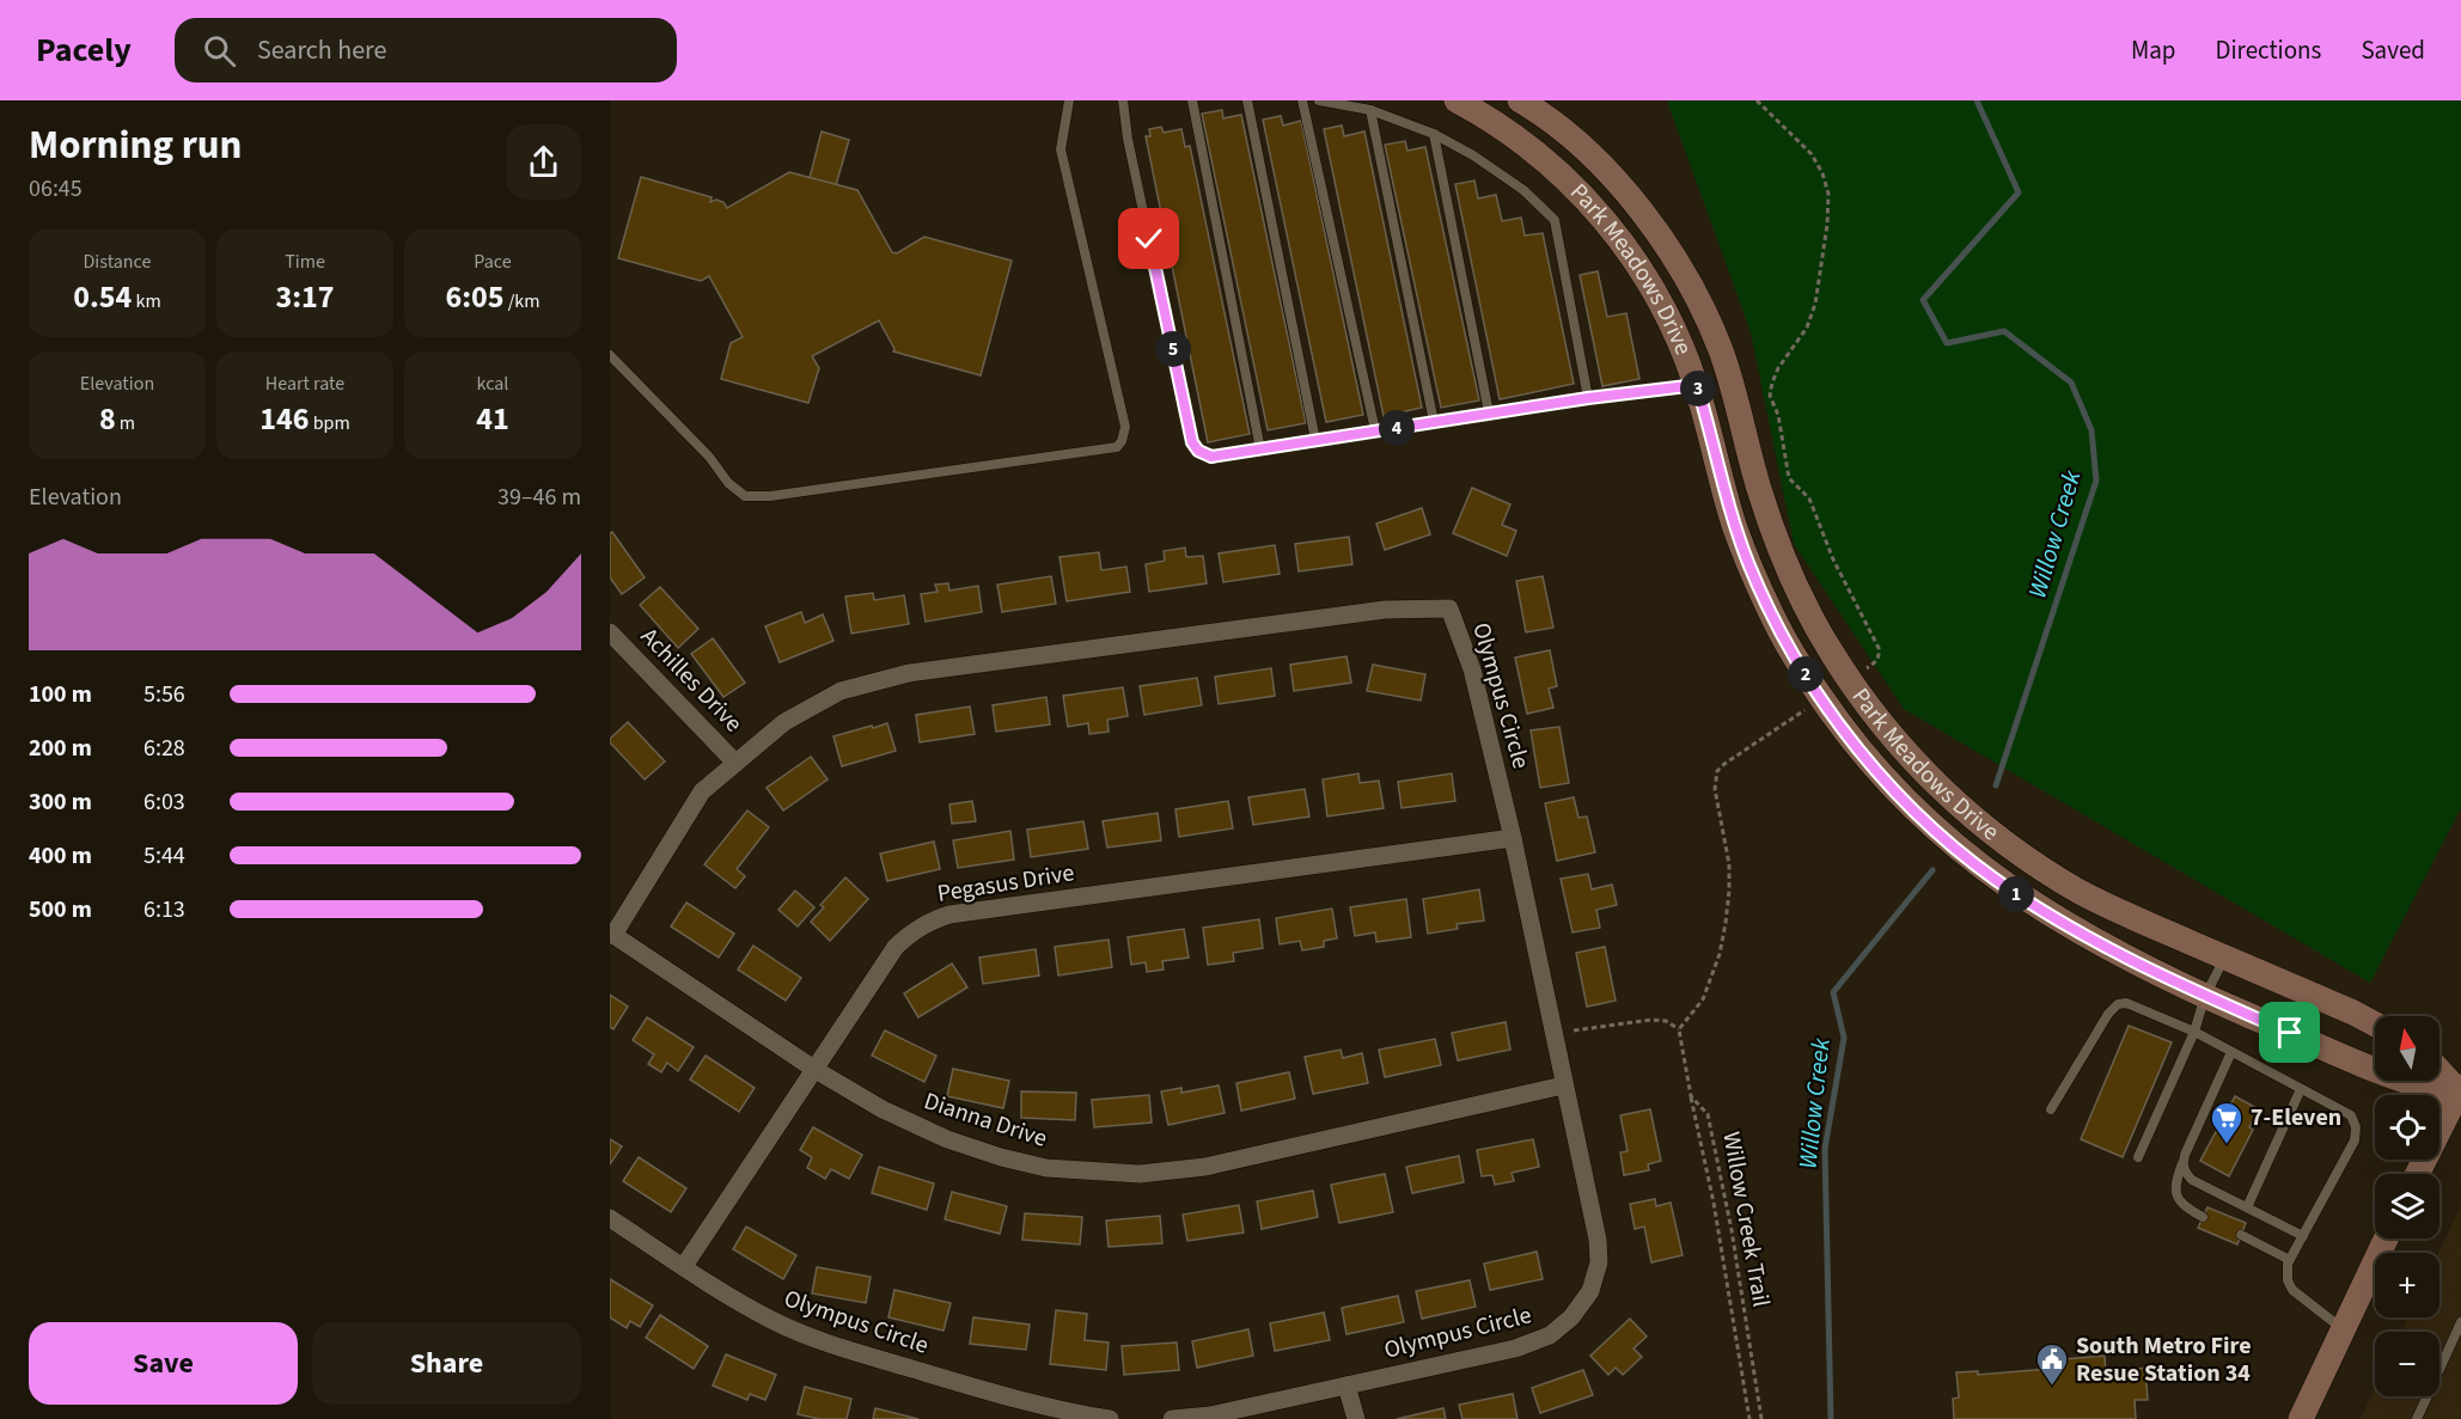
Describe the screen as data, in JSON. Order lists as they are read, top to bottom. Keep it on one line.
{"streets":{"main road":["Park Meadows Drive"],"street":["Achilles Drive","Olympus Circle","Pegasus Drive","Dianna Drive"],"path":["Willow Creek Trail"]},"crossings":[["Achilles Drive","Olympus Circle"],["Olympus Circle","Pegasus Drive"],["Olympus Circle","Dianna Drive"],["Pegasus Drive","Dianna Drive"]],"water":["Willow Creek"],"places":{"supermarket":["7-Eleven"],"public building":["South Metro Fire Resue Station 34"]},"north":"top","page":{"header":"Pacely","search":"Search here","nav":["Map","Directions","Saved"],"heading":["Morning run","06:45"],"stats":[["Distance","0.54 km"],["Time","3:17"],["Pace","6:05 /km"],["Elevation","8 m"],["Heart rate","146 bpm"],["kcal","41"]],"pins":["5","3","4","2","1"],"chart":["Elevation","39–46 m"],"list":[{"name":"100 m","note":"5:56"},{"name":"200 m","note":"6:28"},{"name":"300 m","note":"6:03"},{"name":"400 m","note":"5:44"},{"name":"500 m","note":"6:13"}],"map_buttons":["+","−"],"buttons":["Save","Share"]}}
